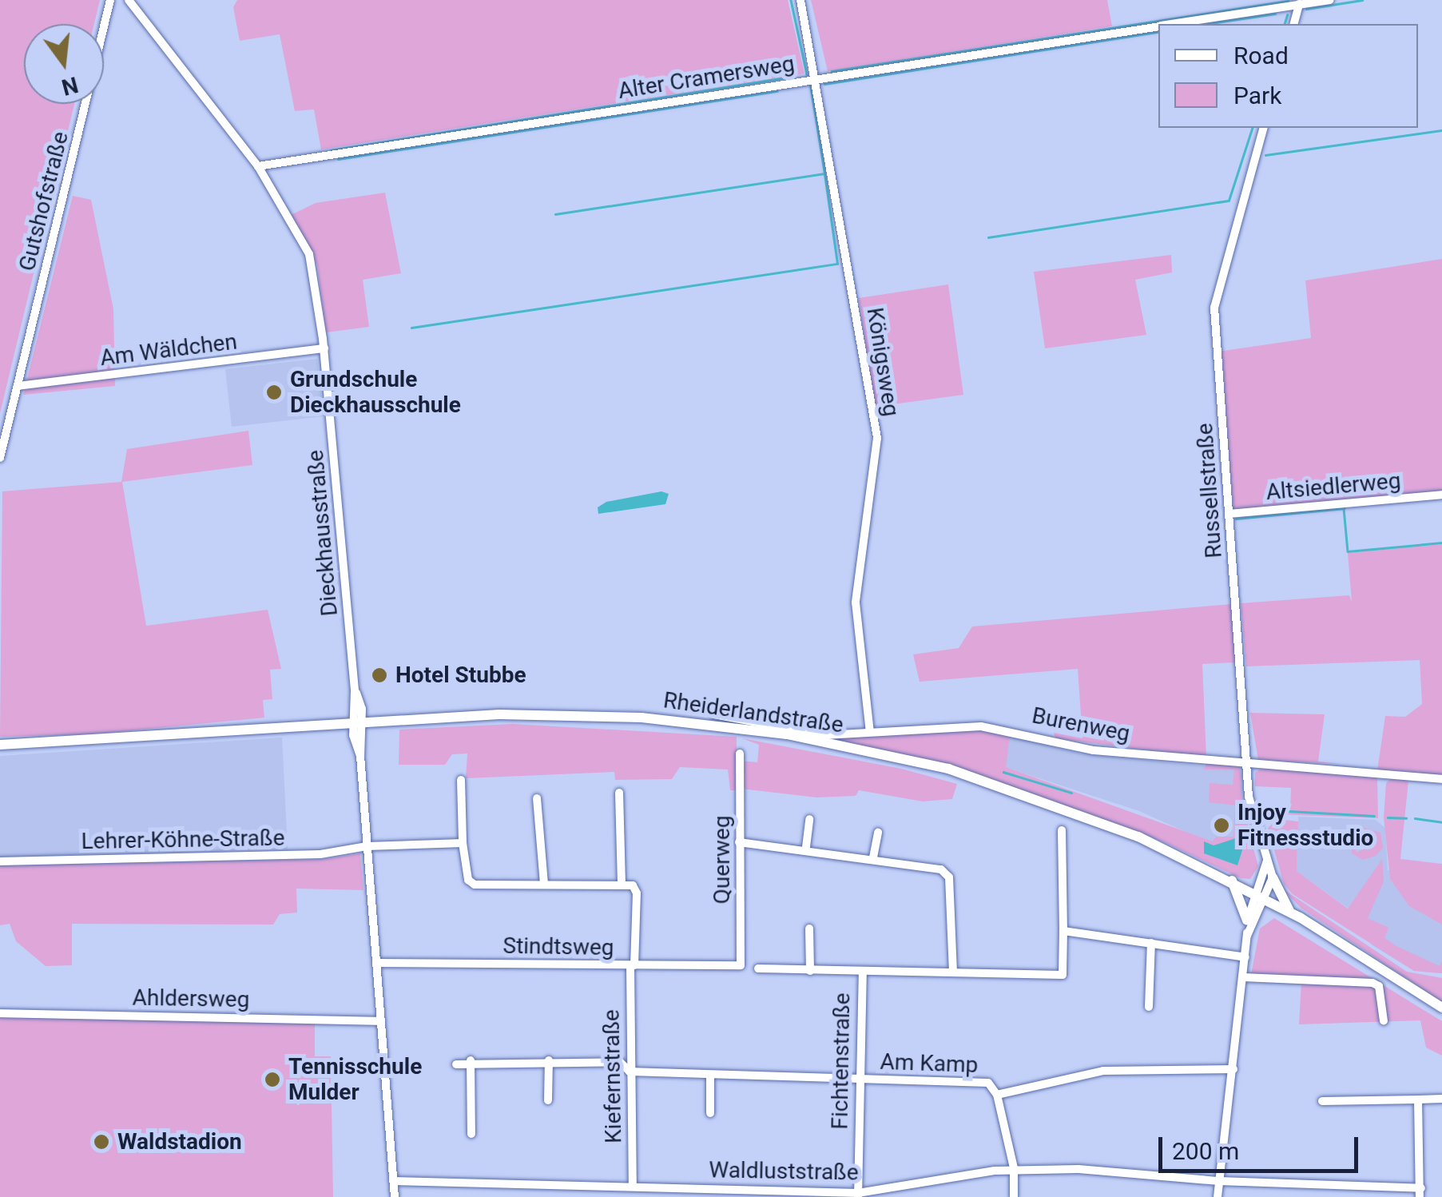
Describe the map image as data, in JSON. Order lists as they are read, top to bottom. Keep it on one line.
{"streets":{"main road":["Rheiderlandstraße"],"street":["Alter Cramersweg","Gutshofstraße","Am Wäldchen","Königsweg","Altsiedlerweg","Russellstraße","Dieckhausstraße","Burenweg","Lehrer-Köhne-Straße","Querweg","Stindtsweg","Ahldersweg","Fichtenstraße","Am Kamp","Kiefernstraße","Waldluststraße"]},"crossings":[["Alter Cramersweg","Königsweg"],["Alter Cramersweg","Dieckhausstraße"],["Gutshofstraße","Am Wäldchen"],["Am Wäldchen","Dieckhausstraße"],["Königsweg","Burenweg"],["Altsiedlerweg","Russellstraße"],["Russellstraße","Burenweg"],["Dieckhausstraße","Rheiderlandstraße"],["Dieckhausstraße","Lehrer-Köhne-Straße"],["Dieckhausstraße","Stindtsweg"],["Dieckhausstraße","Ahldersweg"],["Dieckhausstraße","Waldluststraße"],["Querweg","Stindtsweg"],["Stindtsweg","Kiefernstraße"],["Fichtenstraße","Am Kamp"],["Fichtenstraße","Waldluststraße"],["Am Kamp","Kiefernstraße"],["Kiefernstraße","Waldluststraße"]],"places":["Grundschule Dieckhausschule","Hotel Stubbe","Injoy Fitnessstudio","Tennisschule Mulder","Waldstadion"],"legend":["Road","Park"],"scale_bar":"200 m","north":"bottom"}
